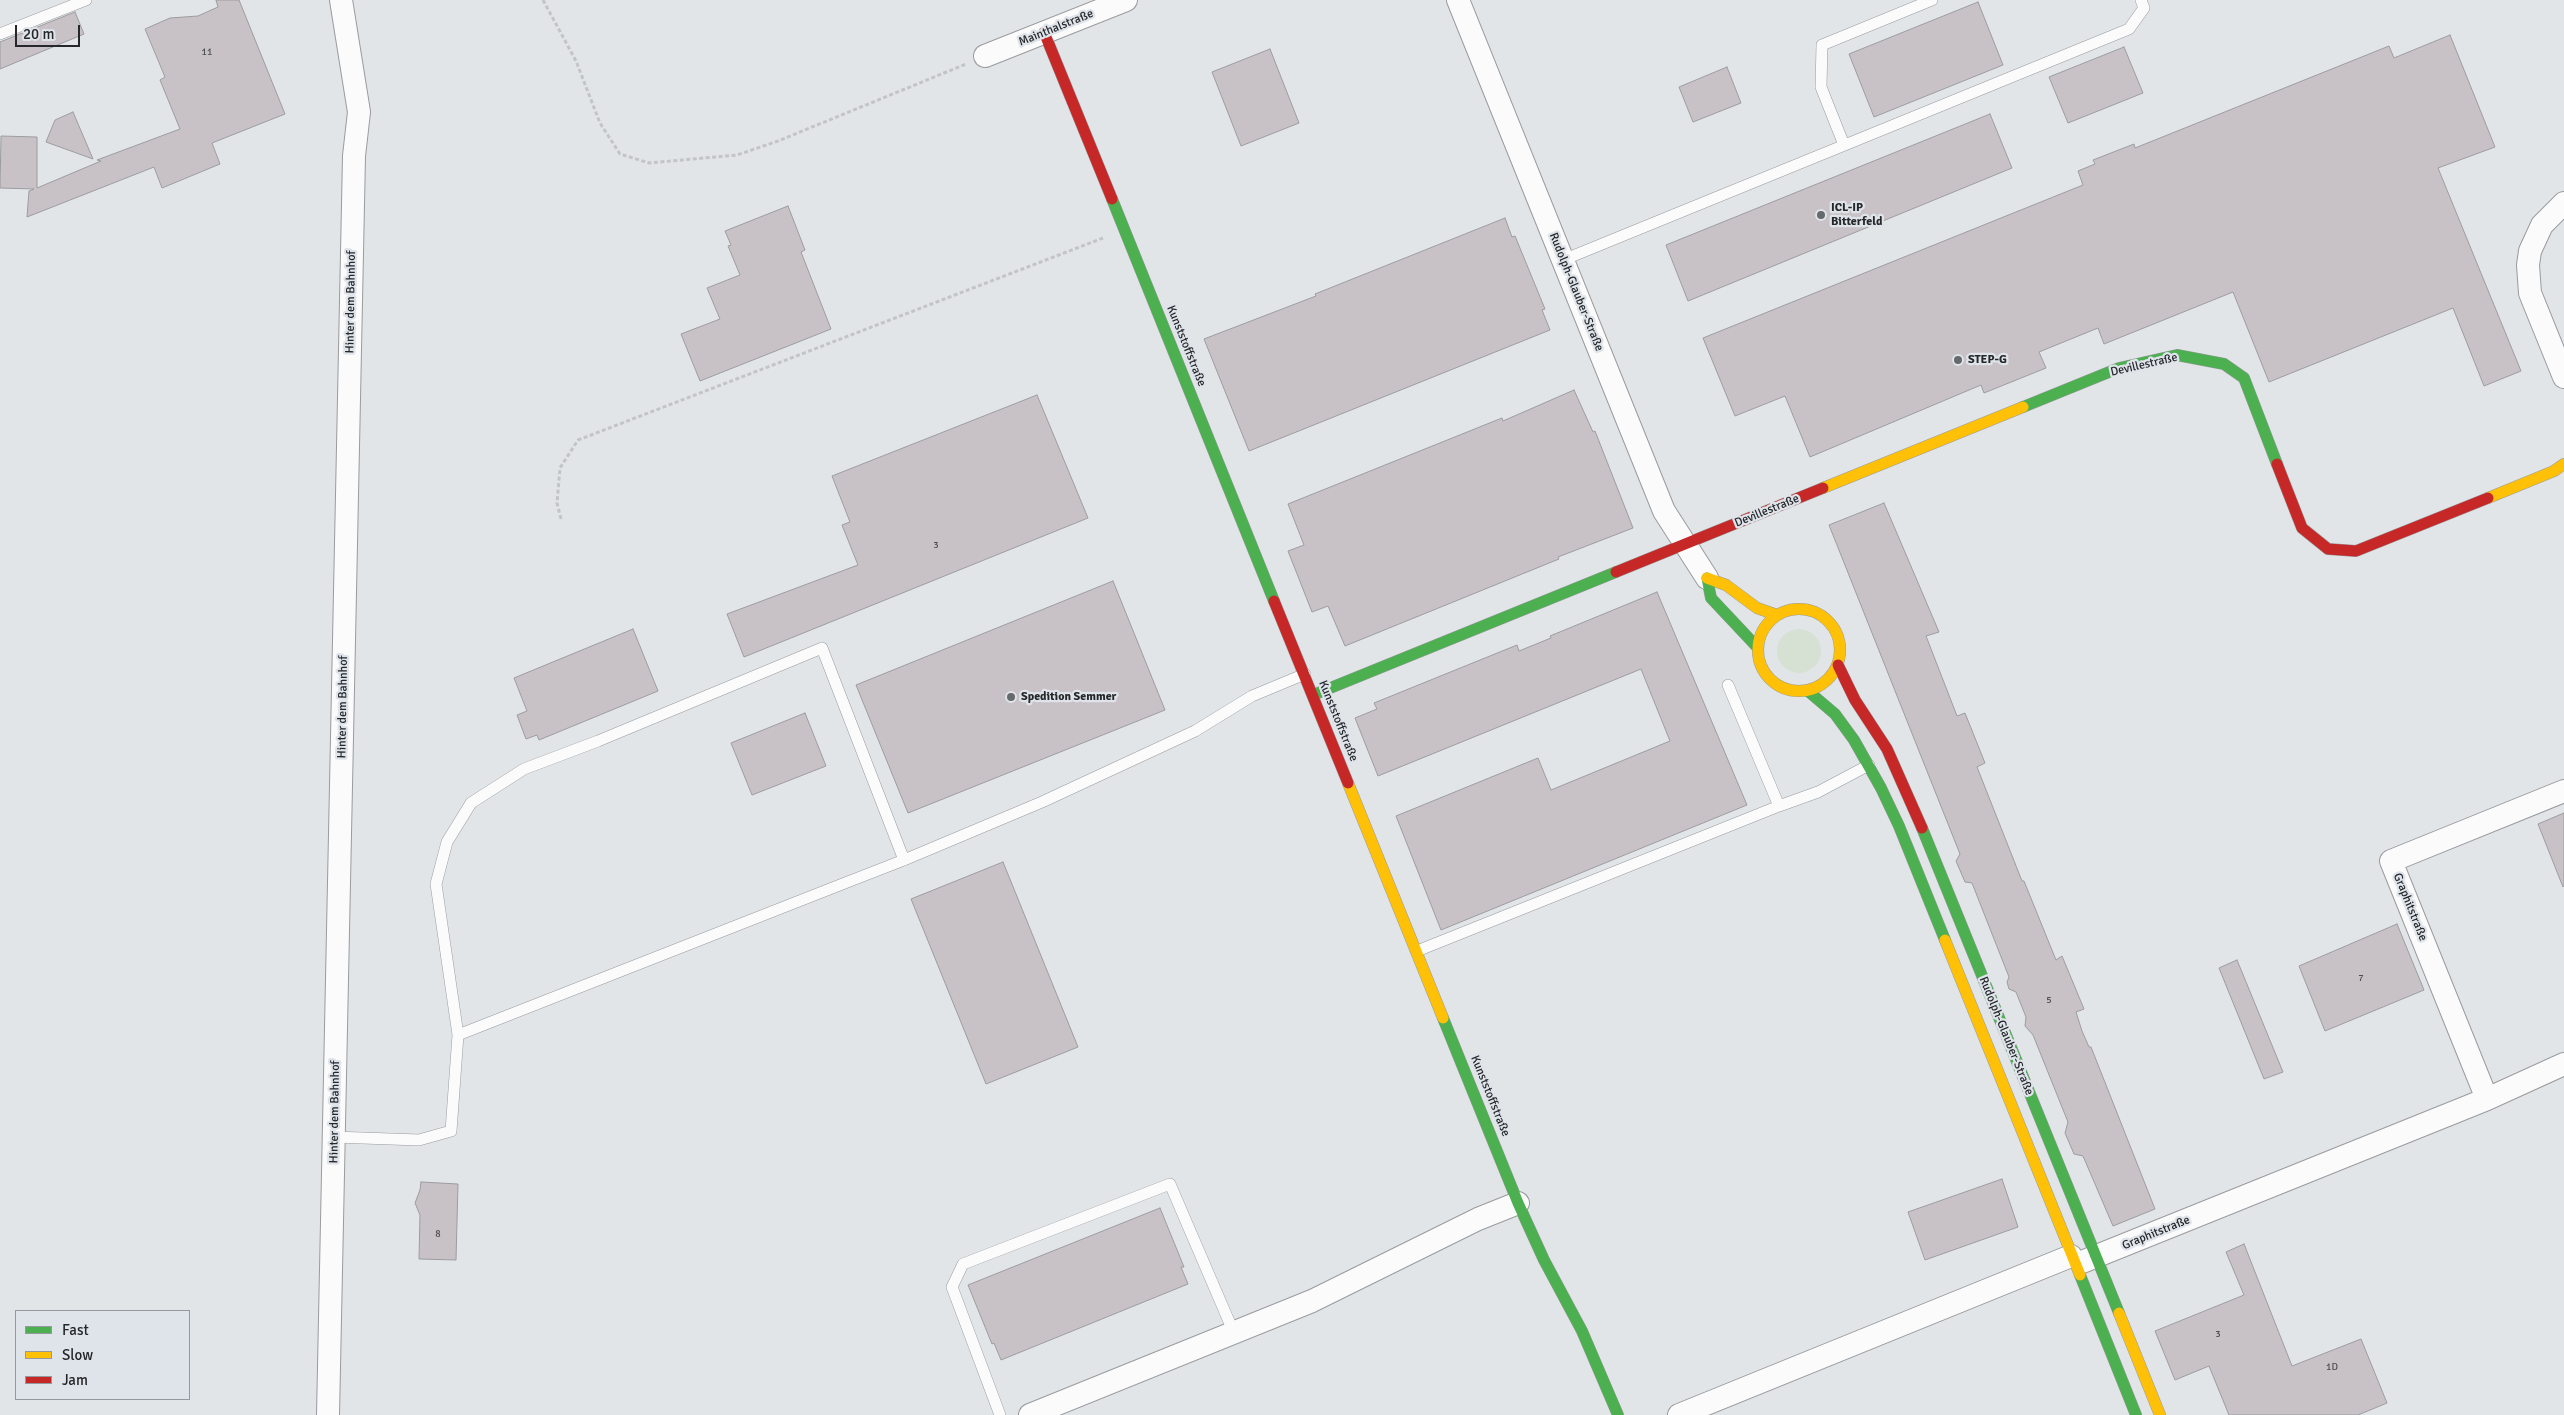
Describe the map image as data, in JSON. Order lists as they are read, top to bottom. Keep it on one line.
{"streets":{"street":["Mainthalstraße","Rudolph-Glauber-Straße","Hinter dem Bahnhof","Kunststoffstraße","Devillestraße","Graphitstraße"]},"crossings":[["Mainthalstraße","Kunststoffstraße"],["Rudolph-Glauber-Straße","Devillestraße"],["Rudolph-Glauber-Straße","Graphitstraße"],["Kunststoffstraße","Devillestraße"]],"places":["ICL-IP Bitterfeld","STEP-G","Spedition Semmer"],"house_numbers":["11","3","7","5","8","3","1D"],"legend":["Fast","Slow","Jam"],"scale_bar":"20 m"}
